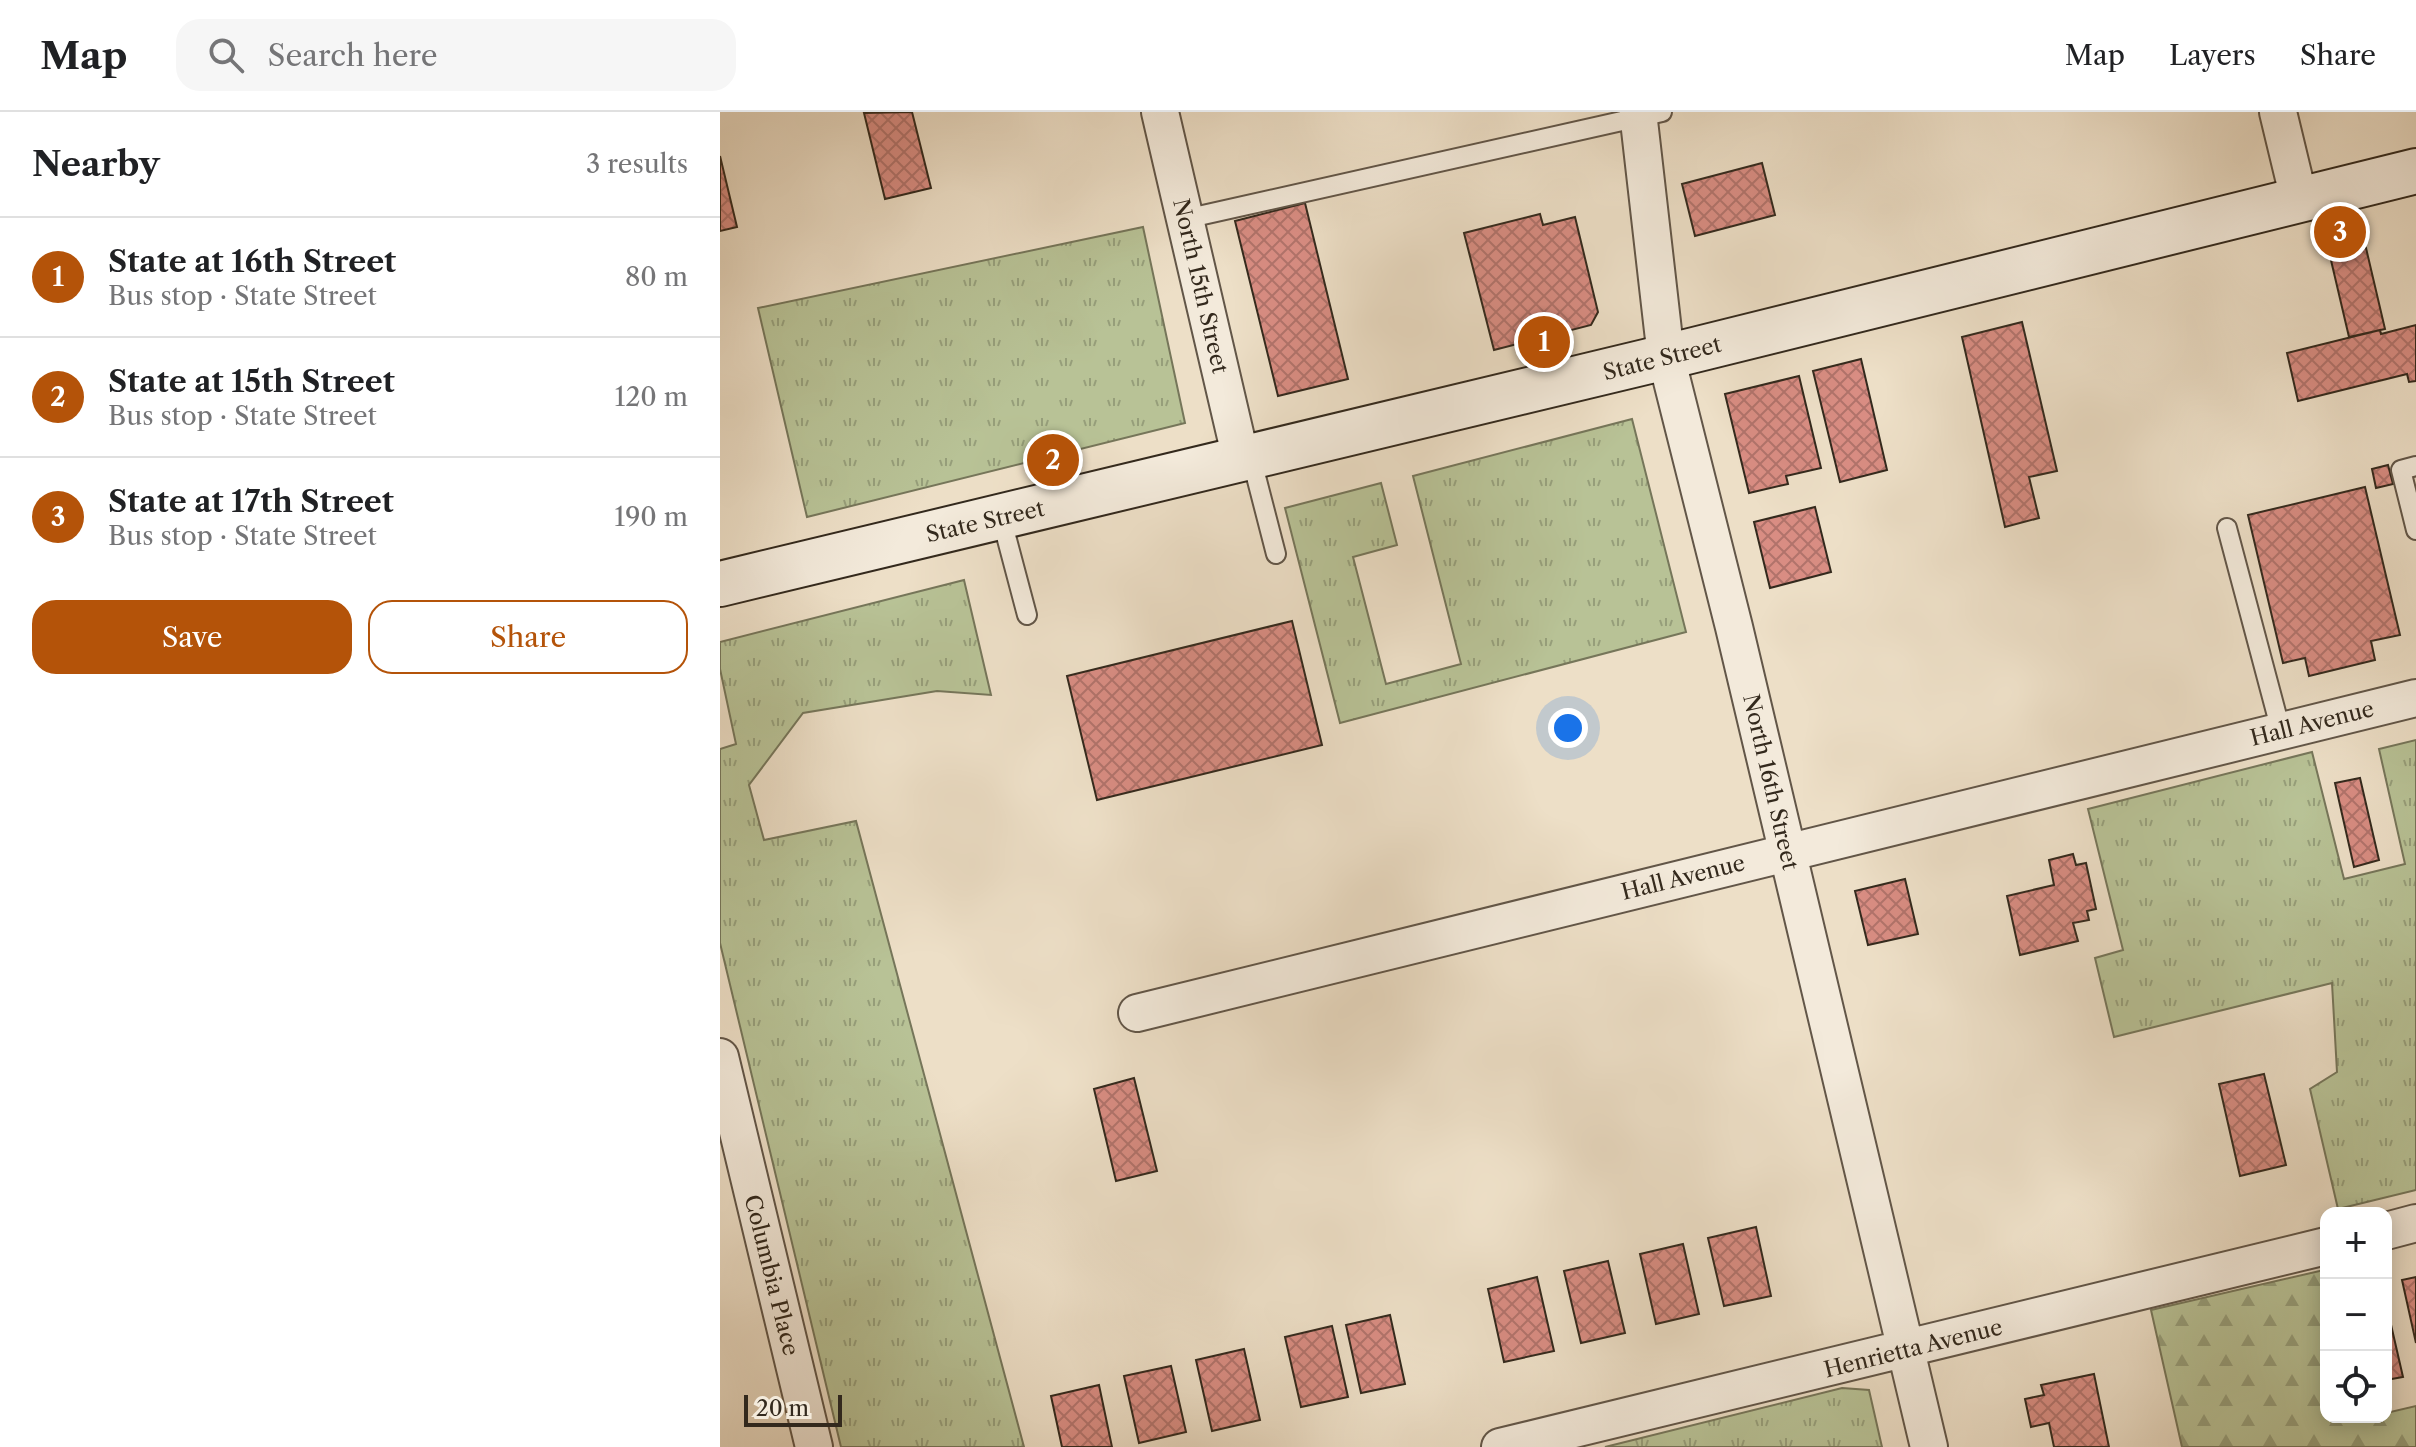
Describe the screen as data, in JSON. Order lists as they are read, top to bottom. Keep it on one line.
{"streets":{"main road":["State Street"],"street":["North 15th Street","Hall Avenue","North 16th Street","Columbia Place","Henrietta Avenue"]},"crossings":[["North 15th Street","State Street"],["State Street","North 16th Street"],["Hall Avenue","North 16th Street"],["North 16th Street","Henrietta Avenue"]],"scale_bar":"20 m","page":{"header":"Map","search":"Search here","nav":["Map","Layers","Share"],"heading":["Nearby","3 results"],"pins":["3","1","2"],"list":[{"mark":"1","name":"State at 16th Street","note":"Bus stop · State Street","value":"80 m"},{"mark":"2","name":"State at 15th Street","note":"Bus stop · State Street","value":"120 m"},{"mark":"3","name":"State at 17th Street","note":"Bus stop · State Street","value":"190 m"}],"buttons":["Save","Share"],"map_buttons":["+","−"],"scale":"20 m"}}
